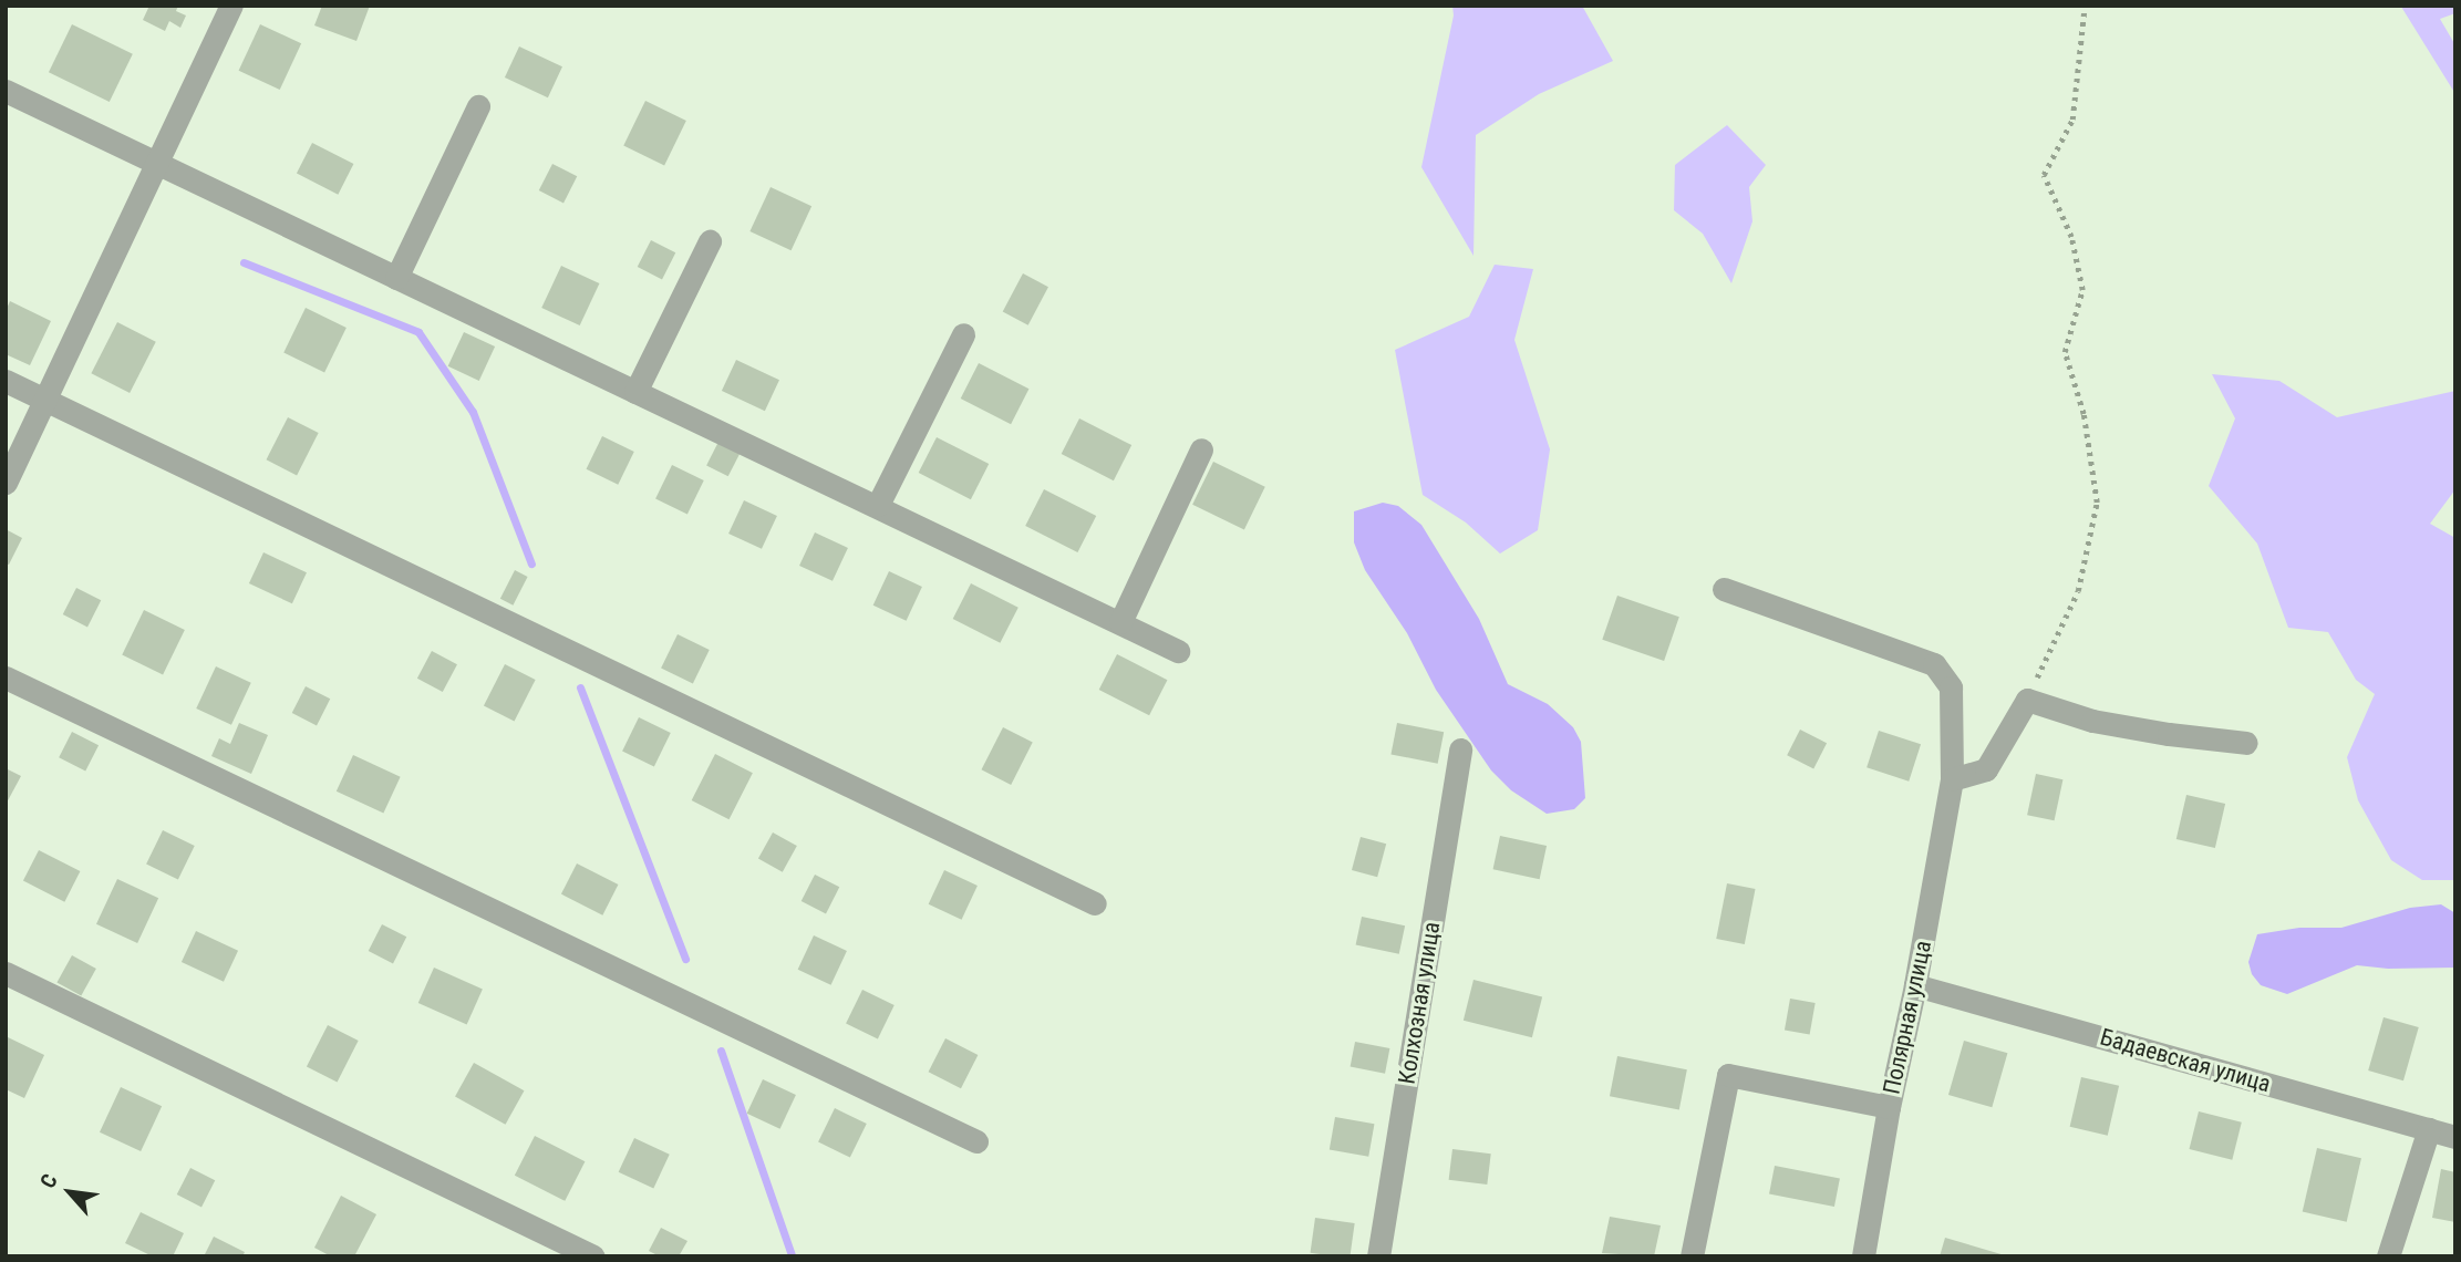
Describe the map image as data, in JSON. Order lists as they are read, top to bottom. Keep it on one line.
{"streets":{"street":["Колхозная улица","Полярная улица","Бадаевская улица"]},"crossings":[["Полярная улица","Бадаевская улица"]],"north":"top left"}
